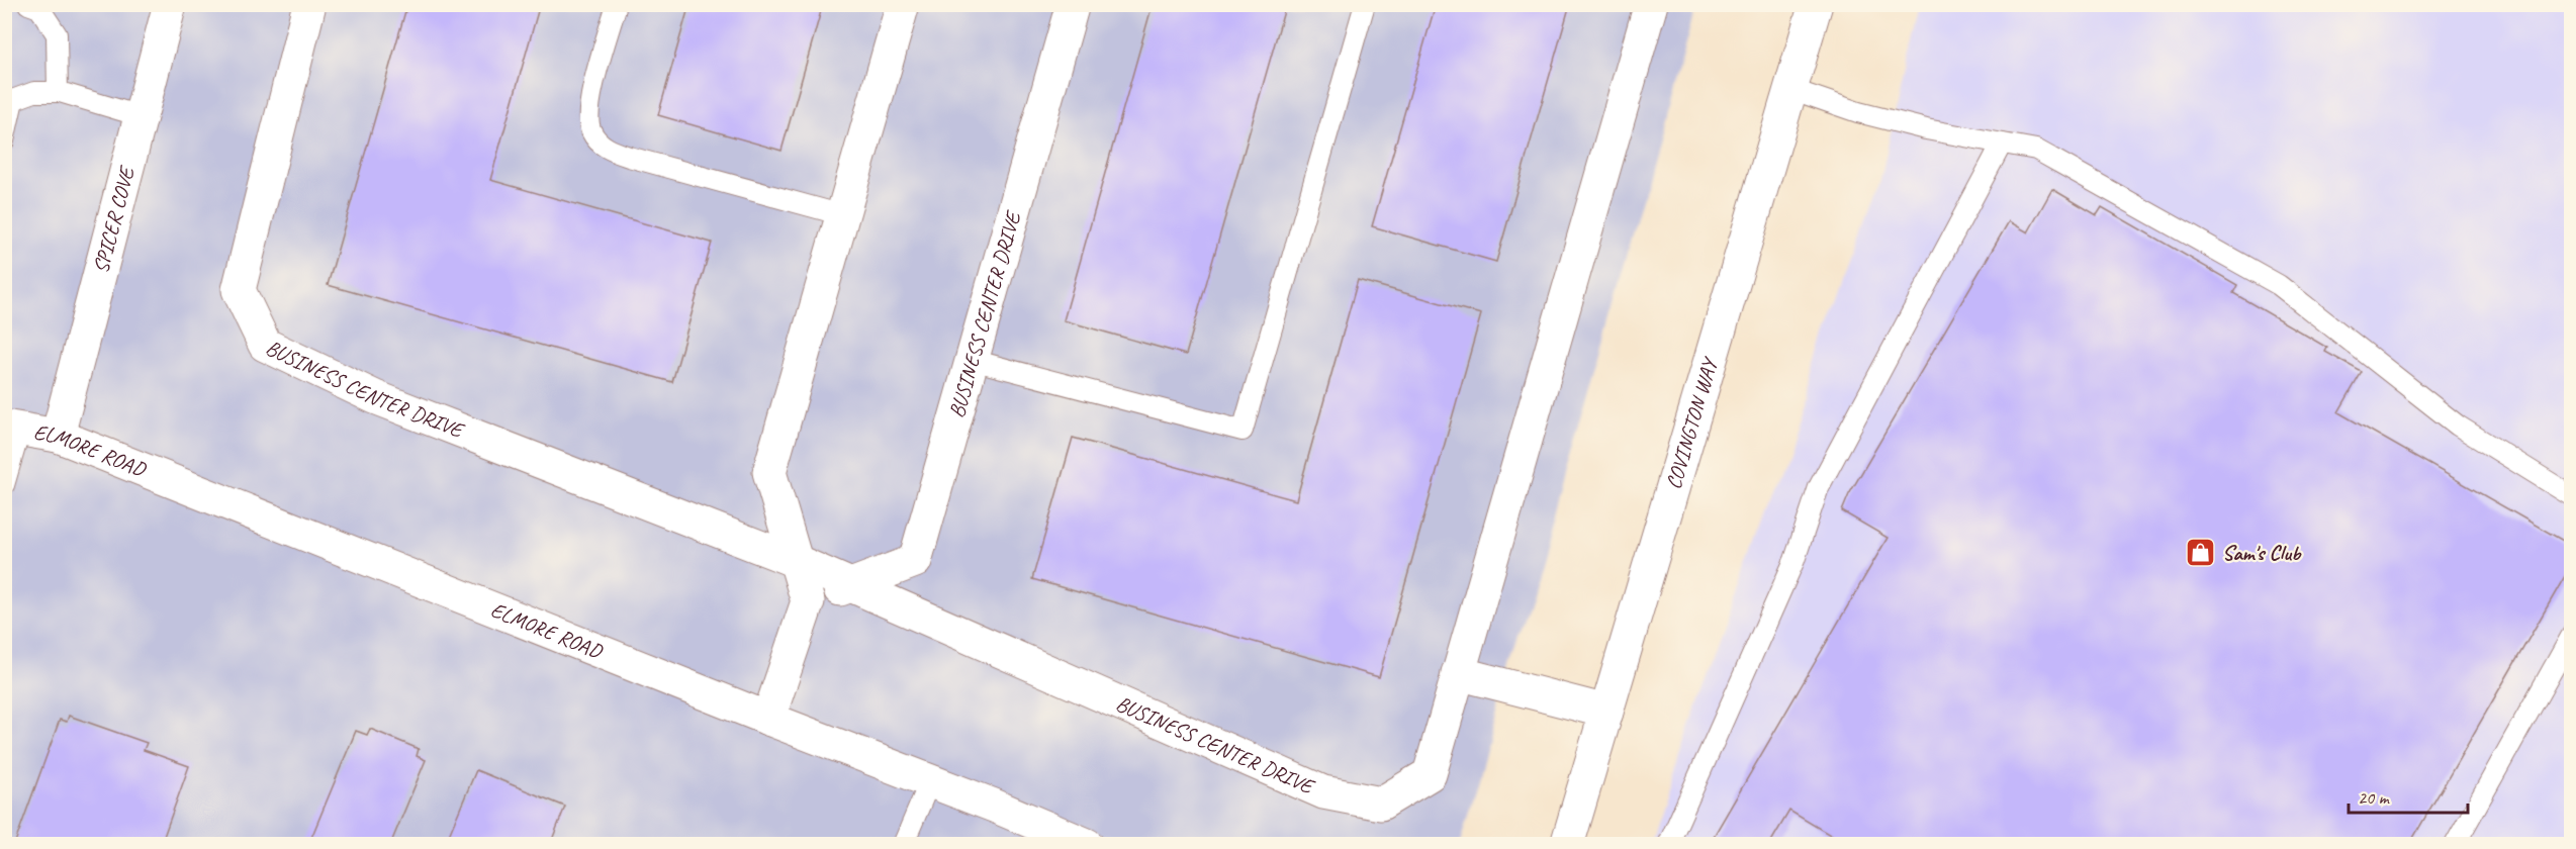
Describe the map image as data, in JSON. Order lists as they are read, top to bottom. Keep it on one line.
{"streets":{"street":["SPICER COVE","BUSINESS CENTER DRIVE","COVINGTON WAY","ELMORE ROAD"]},"crossings":[["SPICER COVE","ELMORE ROAD"]],"places":{"shop":["Sam's Club"]},"scale_bar":"20 m"}
